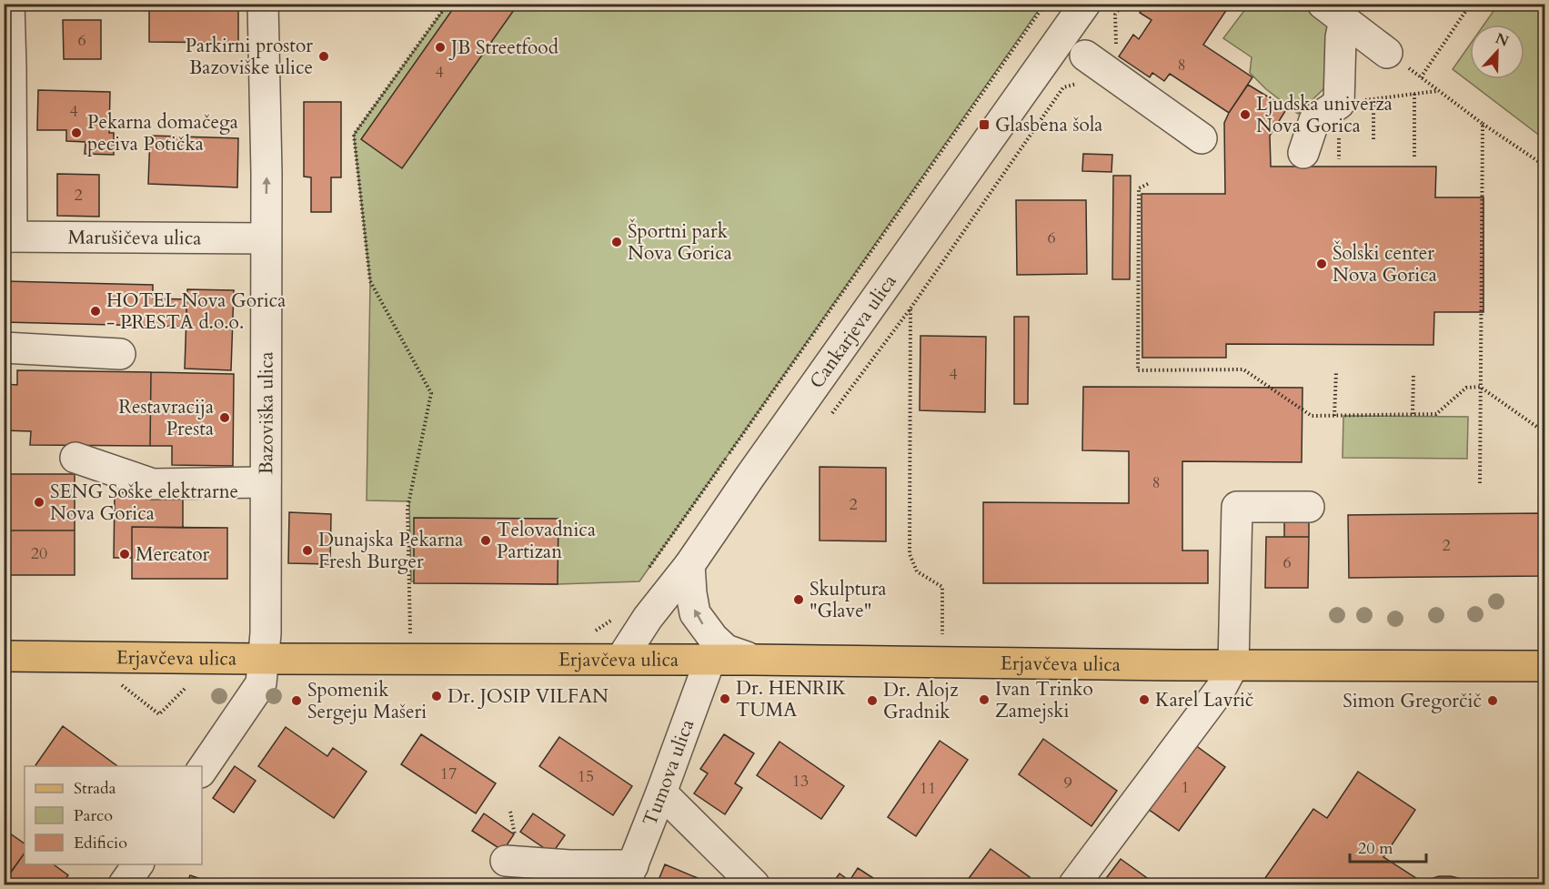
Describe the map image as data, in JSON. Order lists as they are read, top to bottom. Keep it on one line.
{"streets":{"main road":["Erjavčeva ulica"],"street":["Marušičeva ulica","Cankarjeva ulica","Bazoviška ulica","Tumova ulica"]},"crossings":[["Marušičeva ulica","Bazoviška ulica"],["Cankarjeva ulica","Erjavčeva ulica"],["Bazoviška ulica","Erjavčeva ulica"],["Erjavčeva ulica","Tumova ulica"]],"places":{"other":["JB Streetfood","Parkirni prostor Bazoviške ulice","Ljudska univerza Nova Gorica","Pekarna domačega peciva Potička","Športni park Nova Gorica","Šolski center Nova Gorica","HOTEL Nova Gorica - PRESTA d.o.o.","Restavracija Presta","SENG Soške elektrarne Nova Gorica","Telovadnica Partizan","Dunajska Pekarna Fresh Burger","Mercator","Skulptura \"Glave\"","Dr. JOSIP VILFAN","Dr. HENRIK TUMA","Ivan Trinko Zamejski","Karel Lavrič","Spomenik Sergeju Mašeri","Dr. Alojz Gradnik","Simon Gregorčič"],"transit":["Glasbena šola"]},"house_numbers":["6","8","4","4","2","6","4","8","2","2","20","6","17","15","13","9","1","11"],"legend":["Strada","Parco","Edificio"],"scale_bar":"20 m","north":"top"}
